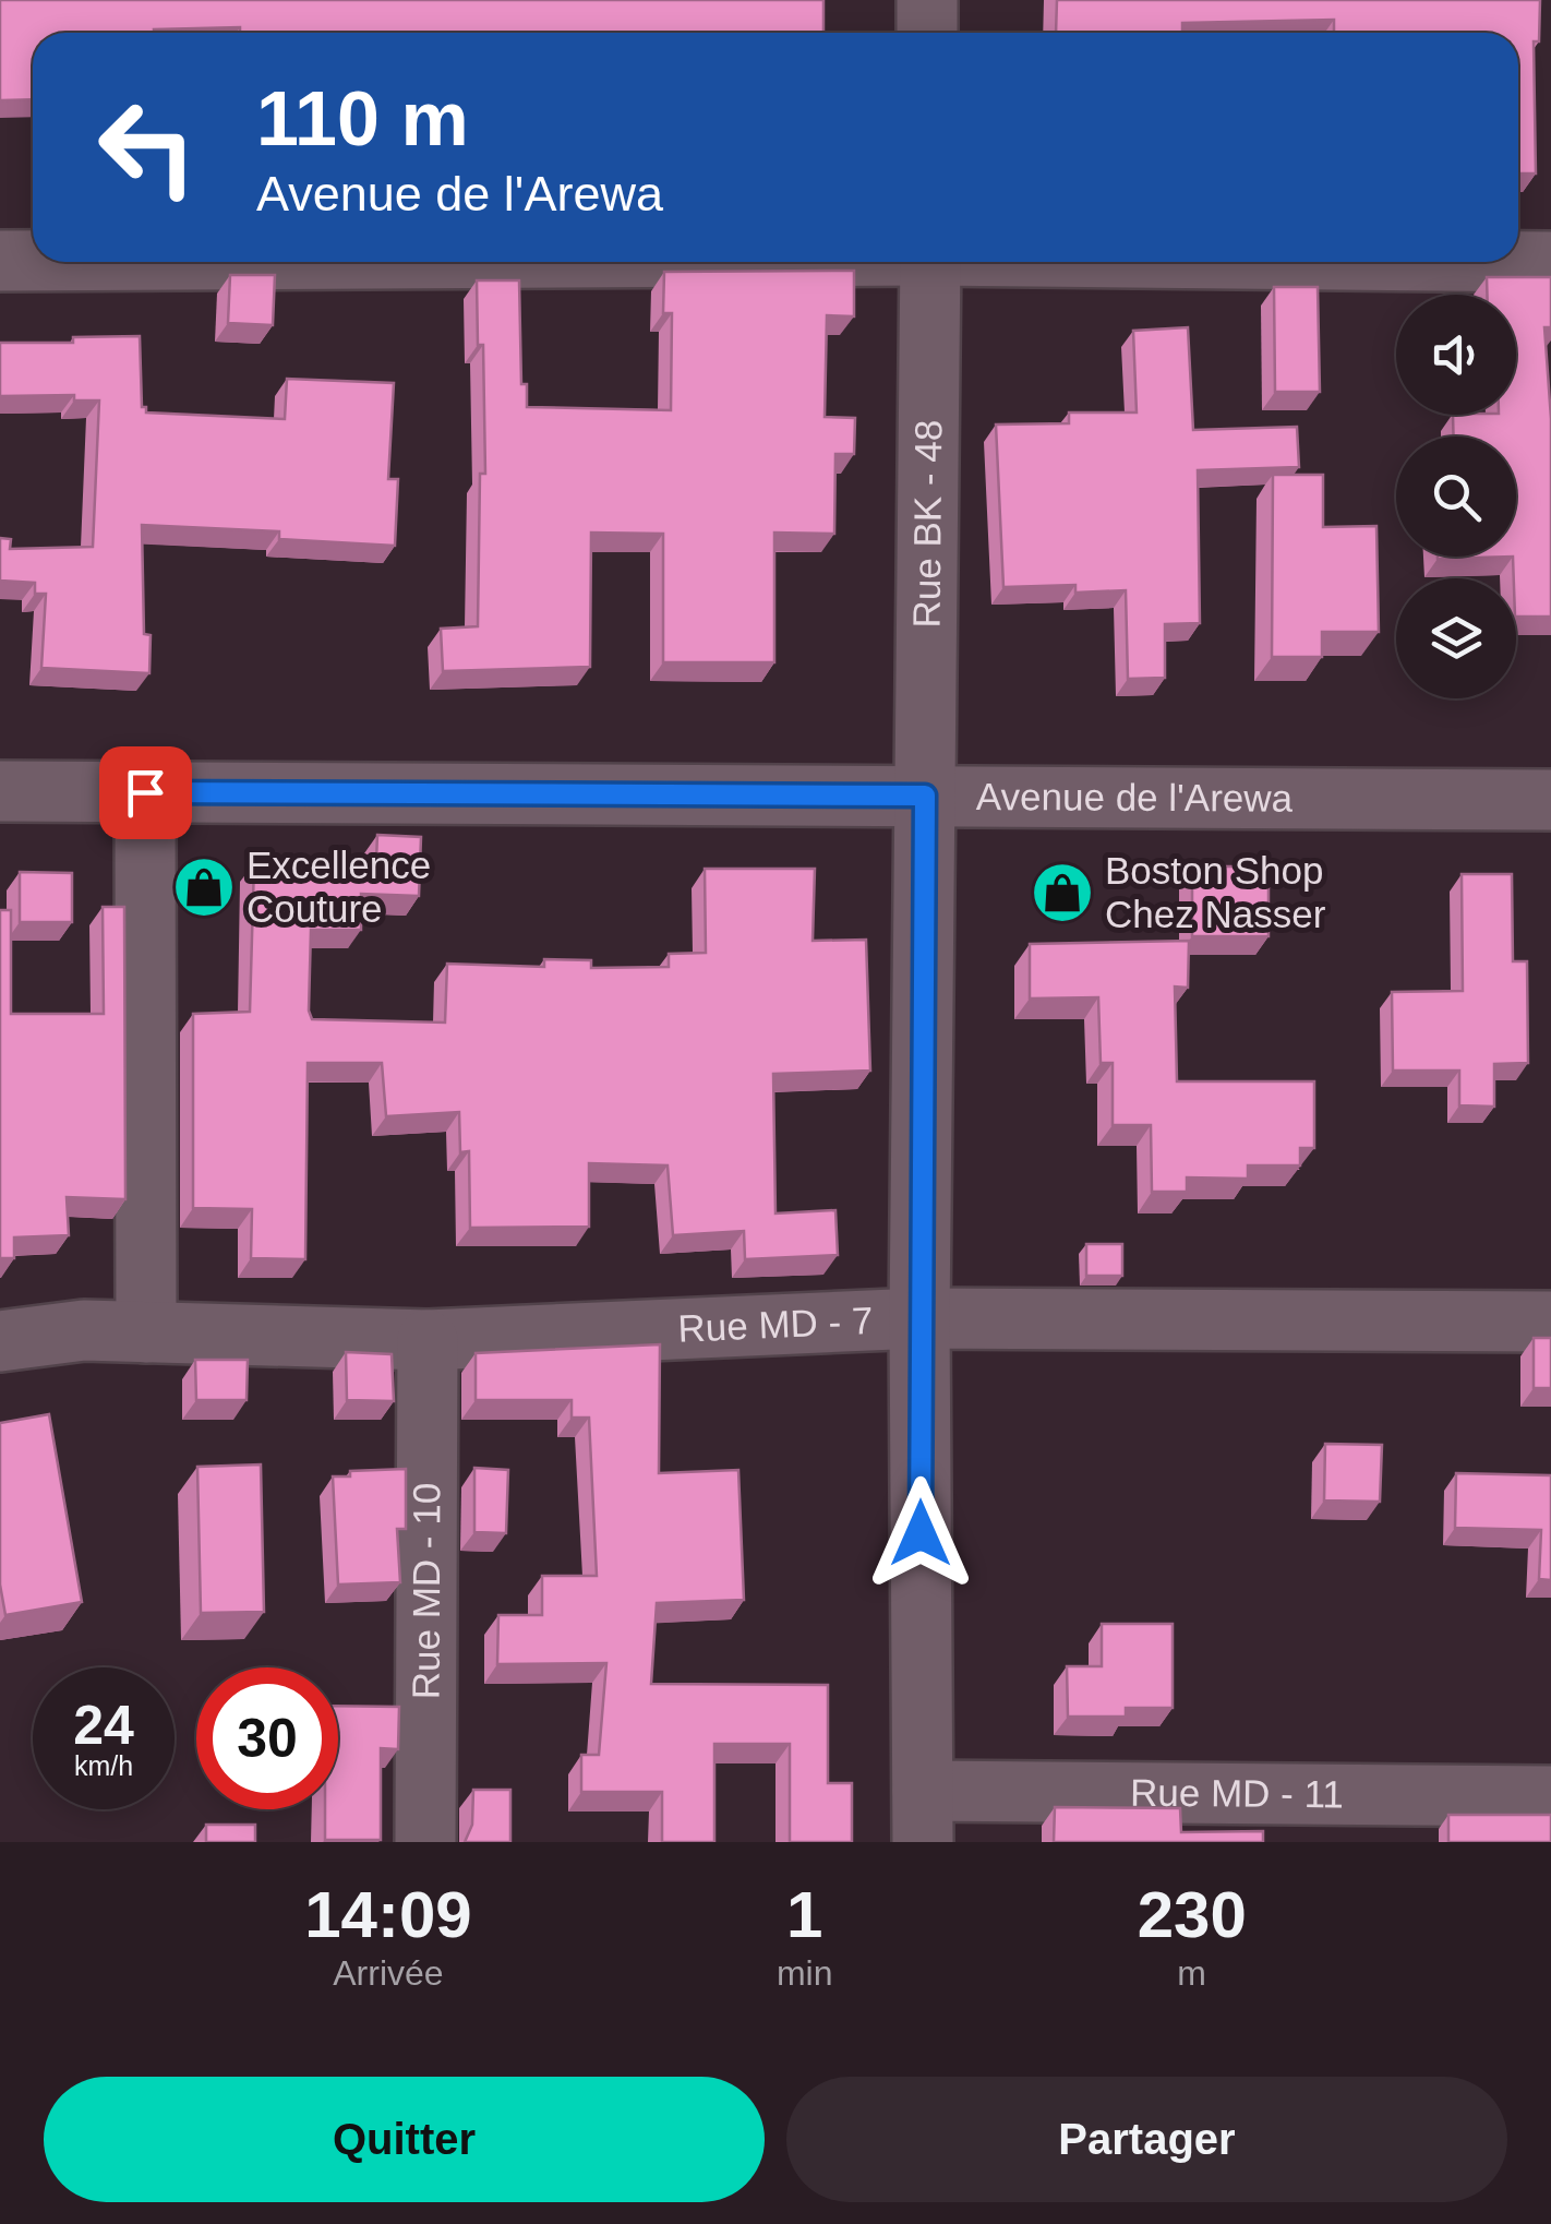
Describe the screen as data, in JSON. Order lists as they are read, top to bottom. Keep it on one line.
{"streets":{"street":["Rue BK - 48","Avenue de l'Arewa","Rue MD - 7","Rue MD - 10","Rue MD - 11"]},"crossings":[["Rue BK - 48","Avenue de l'Arewa"],["Rue BK - 48","Rue MD - 7"],["Rue BK - 48","Rue MD - 11"],["Rue MD - 7","Rue MD - 10"]],"places":{"shop":["Excellence Couture","Boston Shop Chez Nasser"]},"page":{"turn":["110 m","Avenue de l'Arewa"],"speed":"24 km/h","limit":"30","eta":["14:09","Arrivée","1","min","230","m"],"buttons":["Quitter","Partager"]}}
